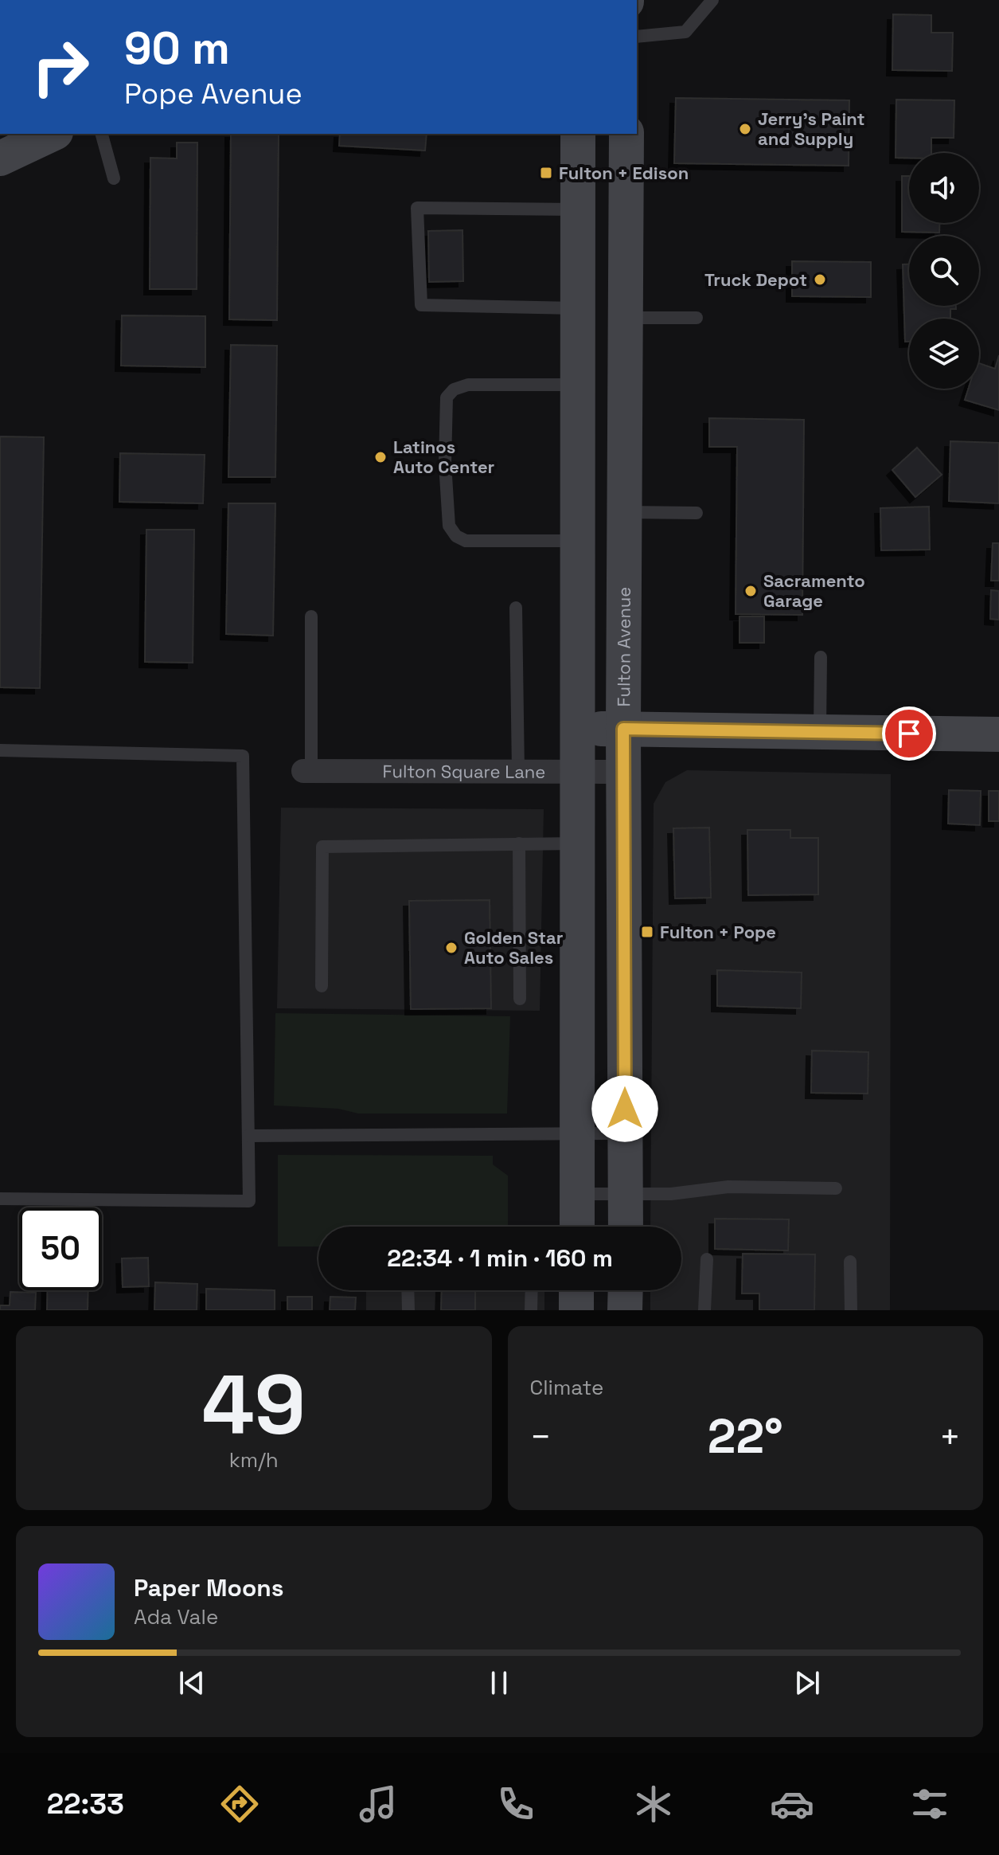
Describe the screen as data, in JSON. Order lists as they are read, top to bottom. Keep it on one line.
{"streets":{"main road":["Fulton Avenue"],"street":["Fulton Square Lane"]},"crossings":[["Fulton Avenue","Fulton Square Lane"]],"places":{"other":["Jerry's Paint and Supply","Truck Depot","Latinos Auto Center","Sacramento Garage","Golden Star Auto Sales"],"transit":["Fulton + Edison","Fulton + Pope"]},"page":{"turn":["90 m","Pope Avenue"],"limit":"50","trip":"22:34 · 1 min · 160 m","tile":[["49","km/h"],"Climate"],"heat":["−","22°","+"],"song":["Paper Moons","Ada Vale"],"tabs":"22:33"}}
